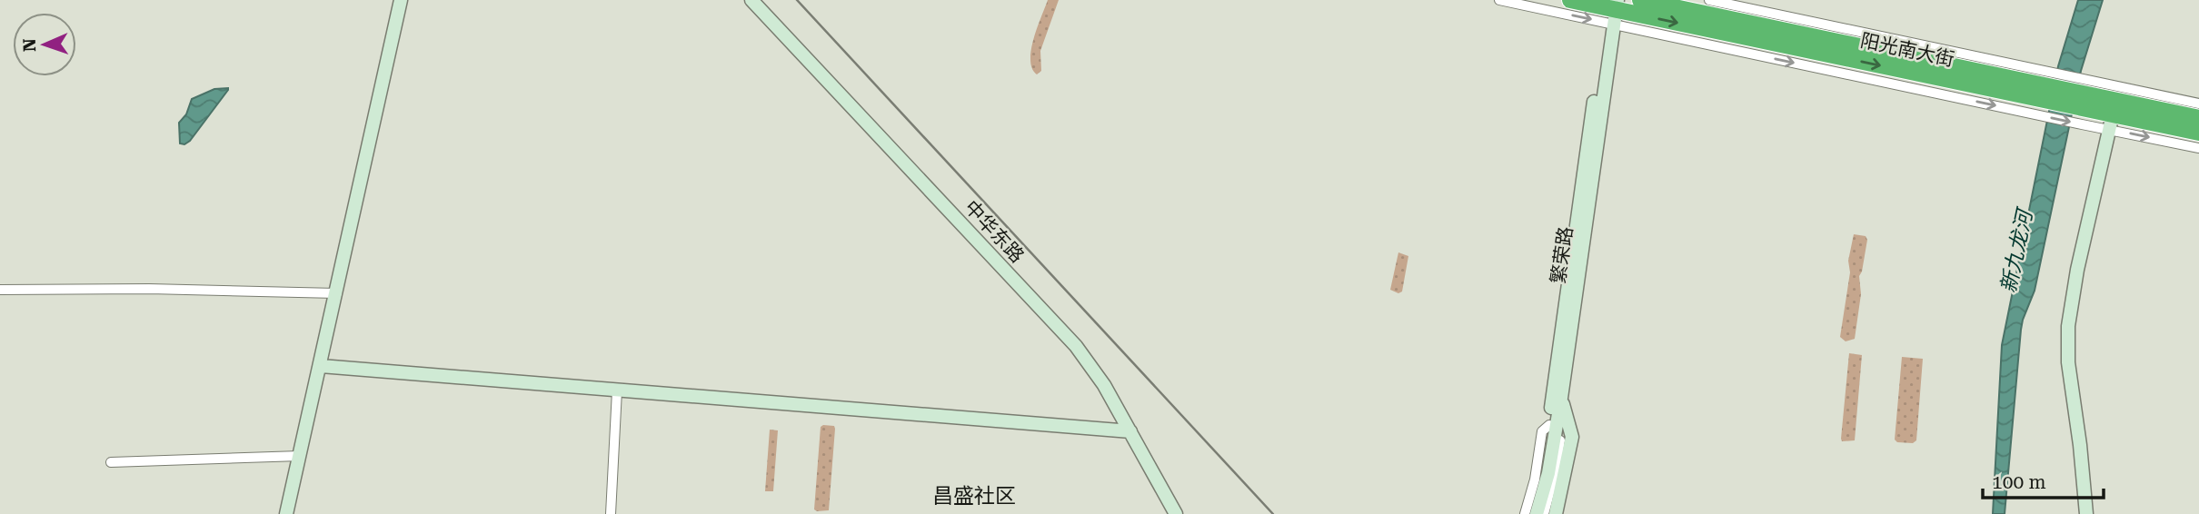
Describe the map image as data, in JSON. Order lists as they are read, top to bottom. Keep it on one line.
{"streets":{"highway":["阳光南大街"],"street":["中华东路","繁荣路"]},"crossings":[["阳光南大街","繁荣路"]],"districts":["昌盛社区"],"water":["新九龙河"],"scale_bar":"100 m","north":"left"}
